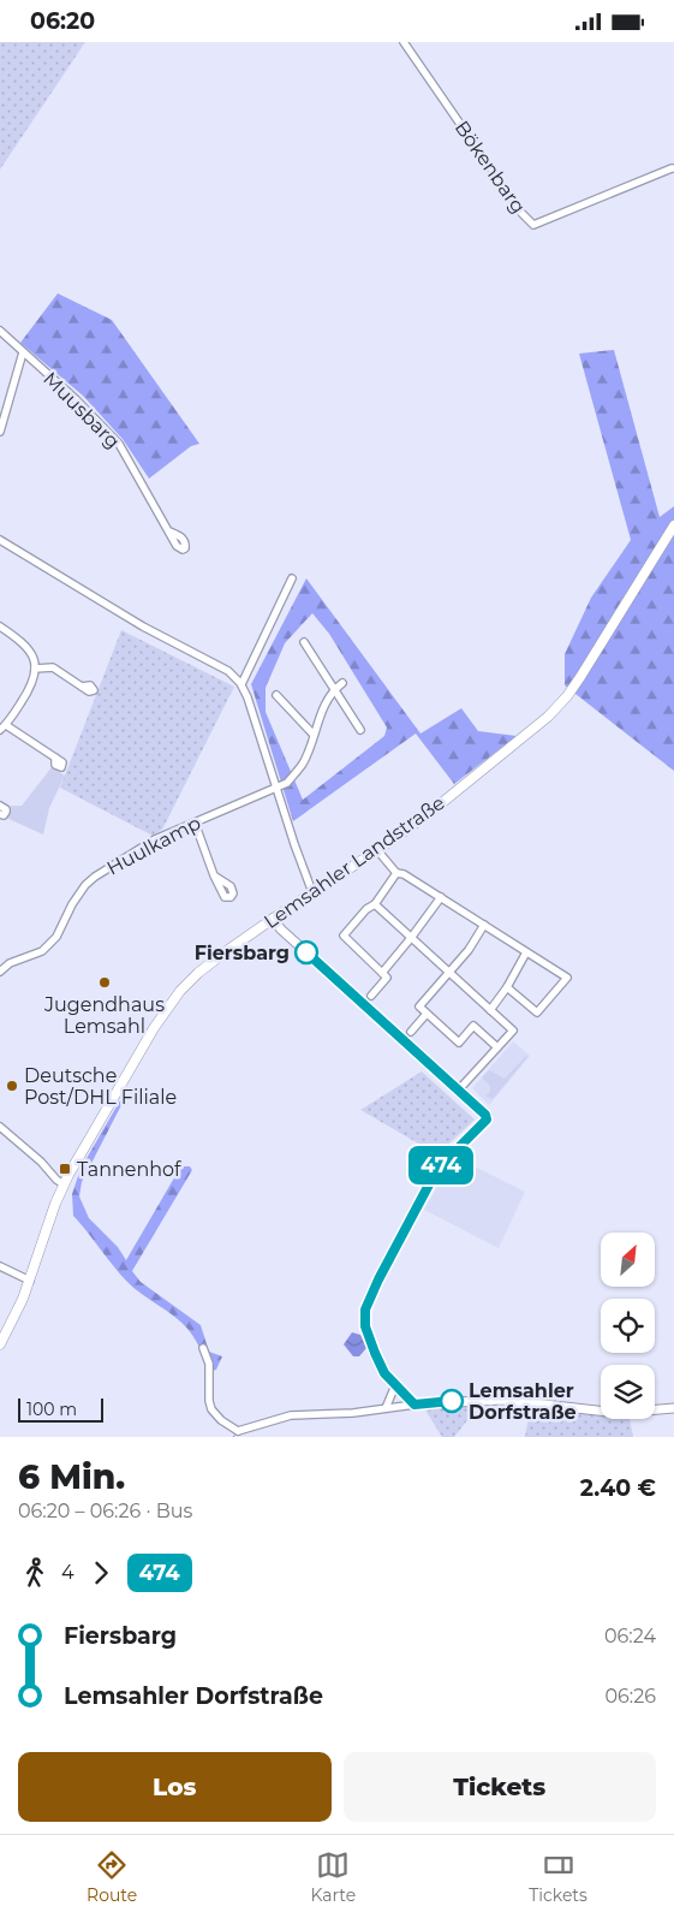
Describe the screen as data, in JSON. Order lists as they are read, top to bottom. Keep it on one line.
{"streets":{"main road":["Lemsahler Landstraße"],"street":["Bökenbarg","Muusbarg","Huulkamp"]},"places":{"other":["Fiersbarg","Jugendhaus Lemsahl","Deutsche Post/DHL Filiale","Lemsahler Dorfstraße"],"transit":["Tannenhof"]},"lines":["bus line 474"],"scale_bar":"100 m","north":"top right","page":{"status":"06:20","on_map":"474","scale":"100 m","heading":["6 Min.","06:20 – 06:26 · Bus","2.40 €"],"legs":["4","474"],"list":[{"name":"Fiersbarg","value":"06:24"},{"name":"Lemsahler Dorfstraße","value":"06:26"}],"buttons":["Los","Tickets"],"tabs":["Route","Karte","Tickets"]}}
